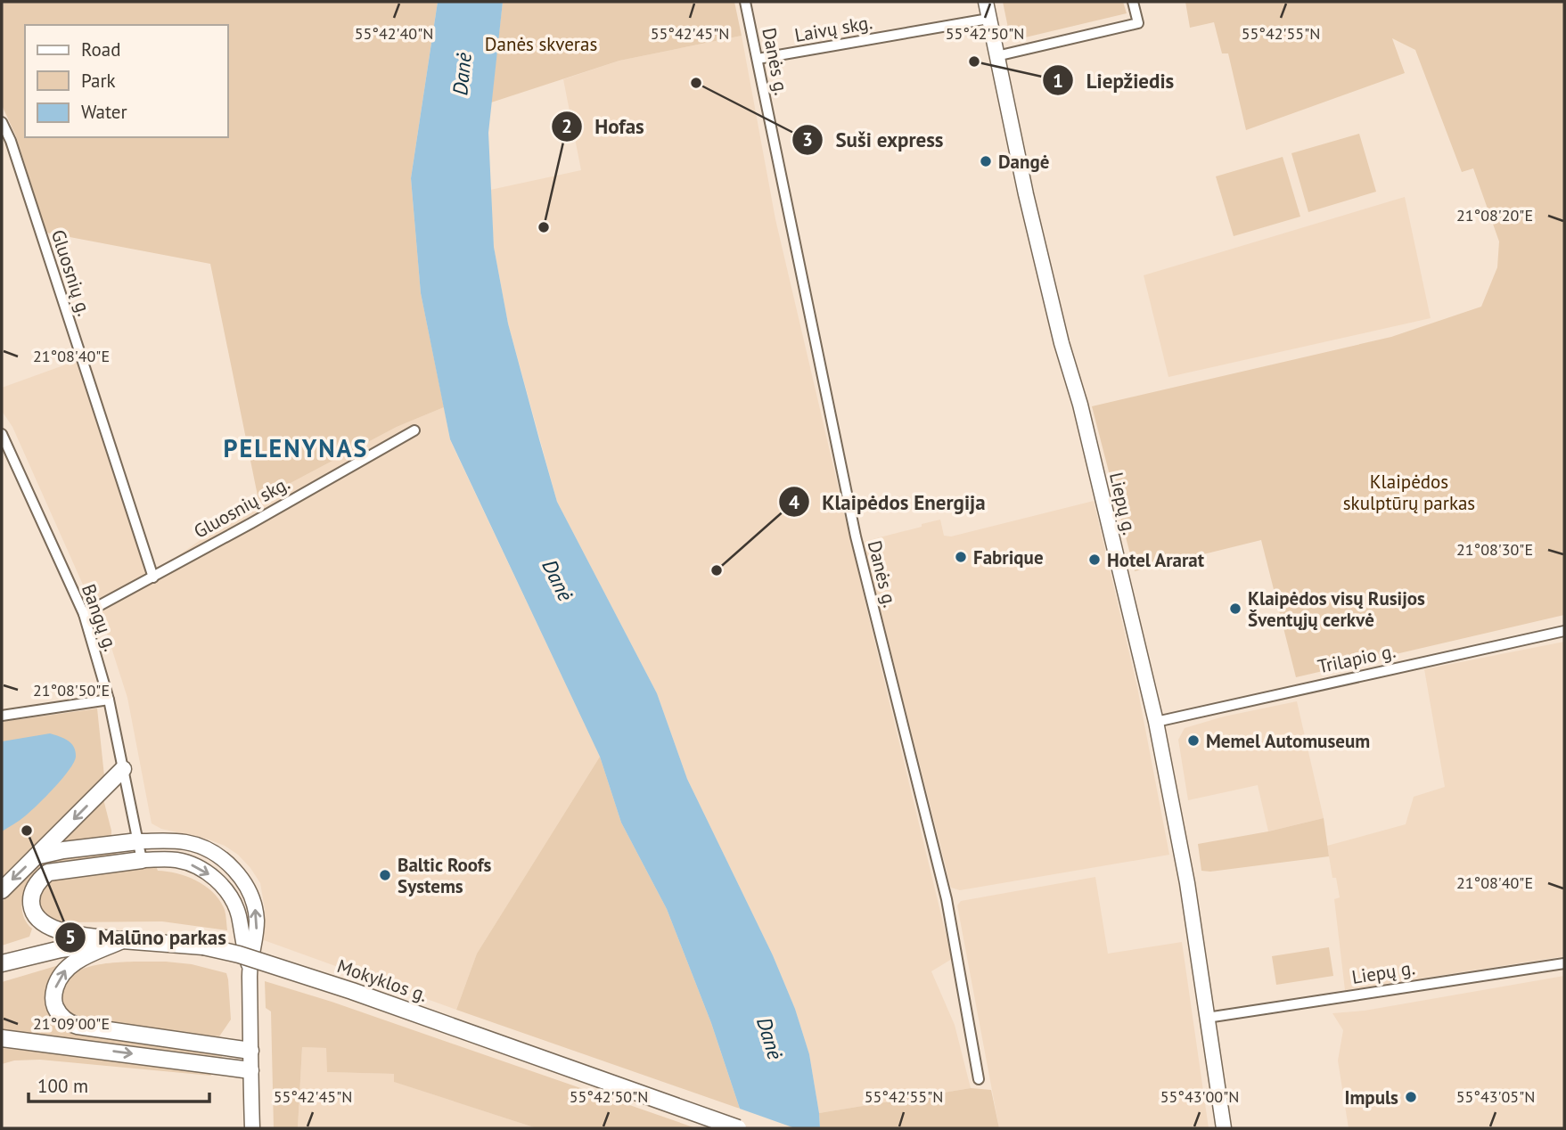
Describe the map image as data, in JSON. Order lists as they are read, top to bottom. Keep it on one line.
{"streets":{"main road":["Liepų g.","Mokyklos g."],"street":["Laivų skg.","Danės g.","Gluosnių g.","Gluosnių skg.","Bangų g.","Trilapio g."]},"crossings":[["Laivų skg.","Danės g."],["Laivų skg.","Liepų g."],["Gluosnių g.","Gluosnių skg."],["Liepų g.","Trilapio g."],["Gluosnių skg.","Bangų g."]],"districts":["PELENYNAS"],"water":["Danė"],"parks":["Danės skveras","Klaipėdos skulptūrų parkas"],"places":["Liepžiedis","Suši express","Dangė","Hofas","Fabrique","Hotel Ararat","Klaipėdos Energija","Klaipėdos visų Rusijos Šventųjų cerkvė","Memel Automuseum","Malūno parkas","Baltic Roofs Systems","Impuls"],"legend":["Road","Park","Water"],"scale_bar":"100 m","coordinates":["55°42'40\"N","55°42'45\"N","55°42'50\"N","55°42'55\"N","21°08'20\"E","21°08'40\"E","21°08'30\"E","21°08'50\"E","21°09'00\"E","55°43'00\"N","55°43'05\"N"]}
